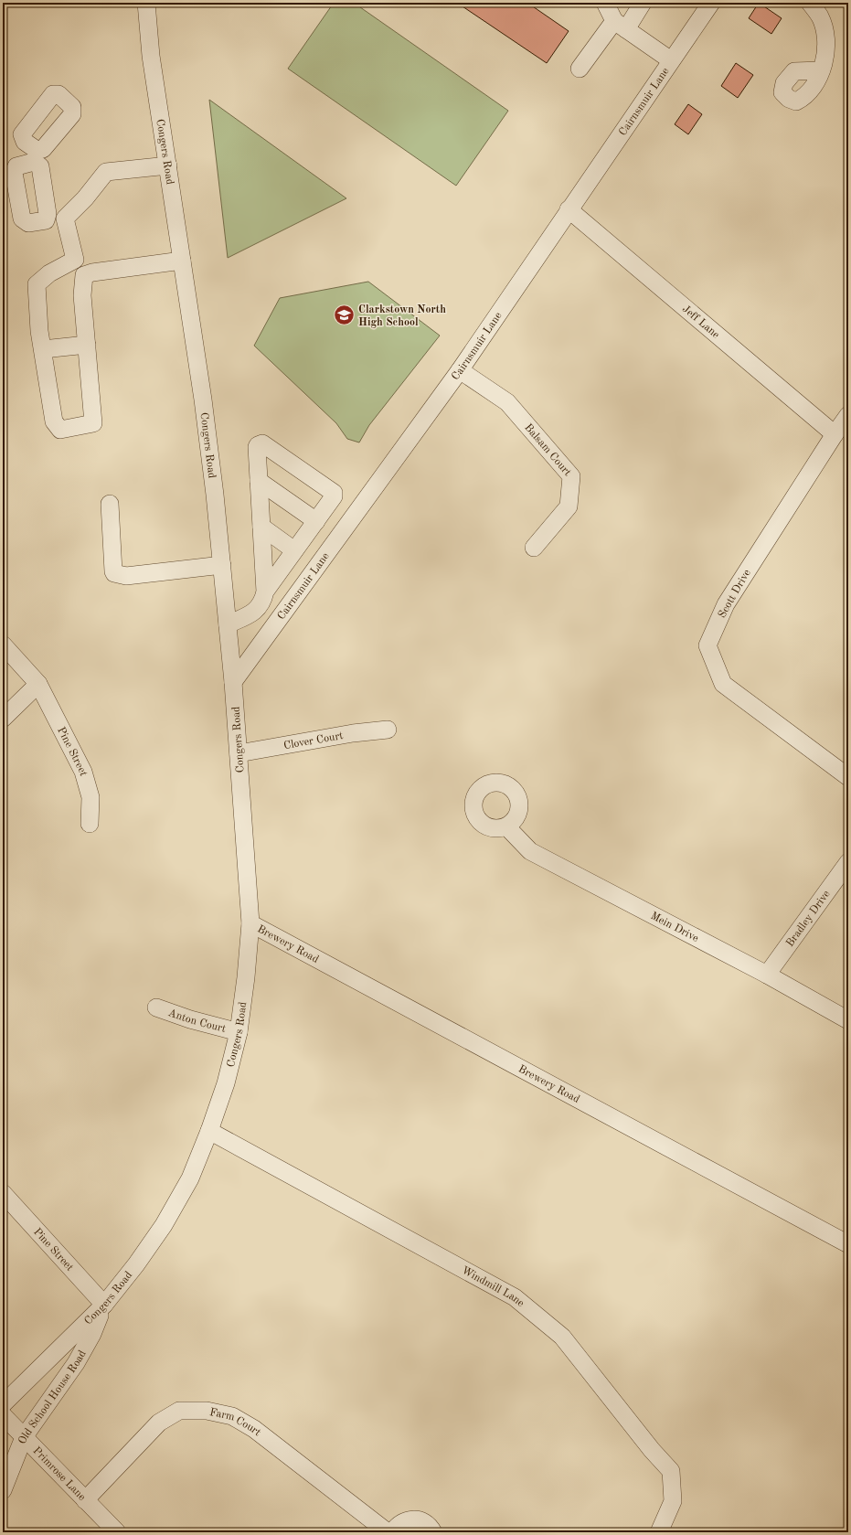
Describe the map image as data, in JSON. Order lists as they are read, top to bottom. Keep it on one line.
{"streets":{"street":["Cairnsmuir Lane","Congers Road","Jeff Lane","Balsam Court","Scott Drive","Clover Court","Pine Street","Bradley Drive","Mein Drive","Brewery Road","Anton Court","Windmill Lane","Old School House Road","Farm Court","Primrose Lane"]},"crossings":[["Cairnsmuir Lane","Congers Road"],["Cairnsmuir Lane","Jeff Lane"],["Cairnsmuir Lane","Balsam Court"],["Congers Road","Clover Court"],["Congers Road","Pine Street"],["Congers Road","Brewery Road"],["Congers Road","Anton Court"],["Congers Road","Windmill Lane"],["Congers Road","Old School House Road"],["Jeff Lane","Scott Drive"],["Pine Street","Old School House Road"],["Bradley Drive","Mein Drive"],["Old School House Road","Primrose Lane"],["Farm Court","Primrose Lane"]],"places":{"school or university":["Clarkstown North High School"]}}
